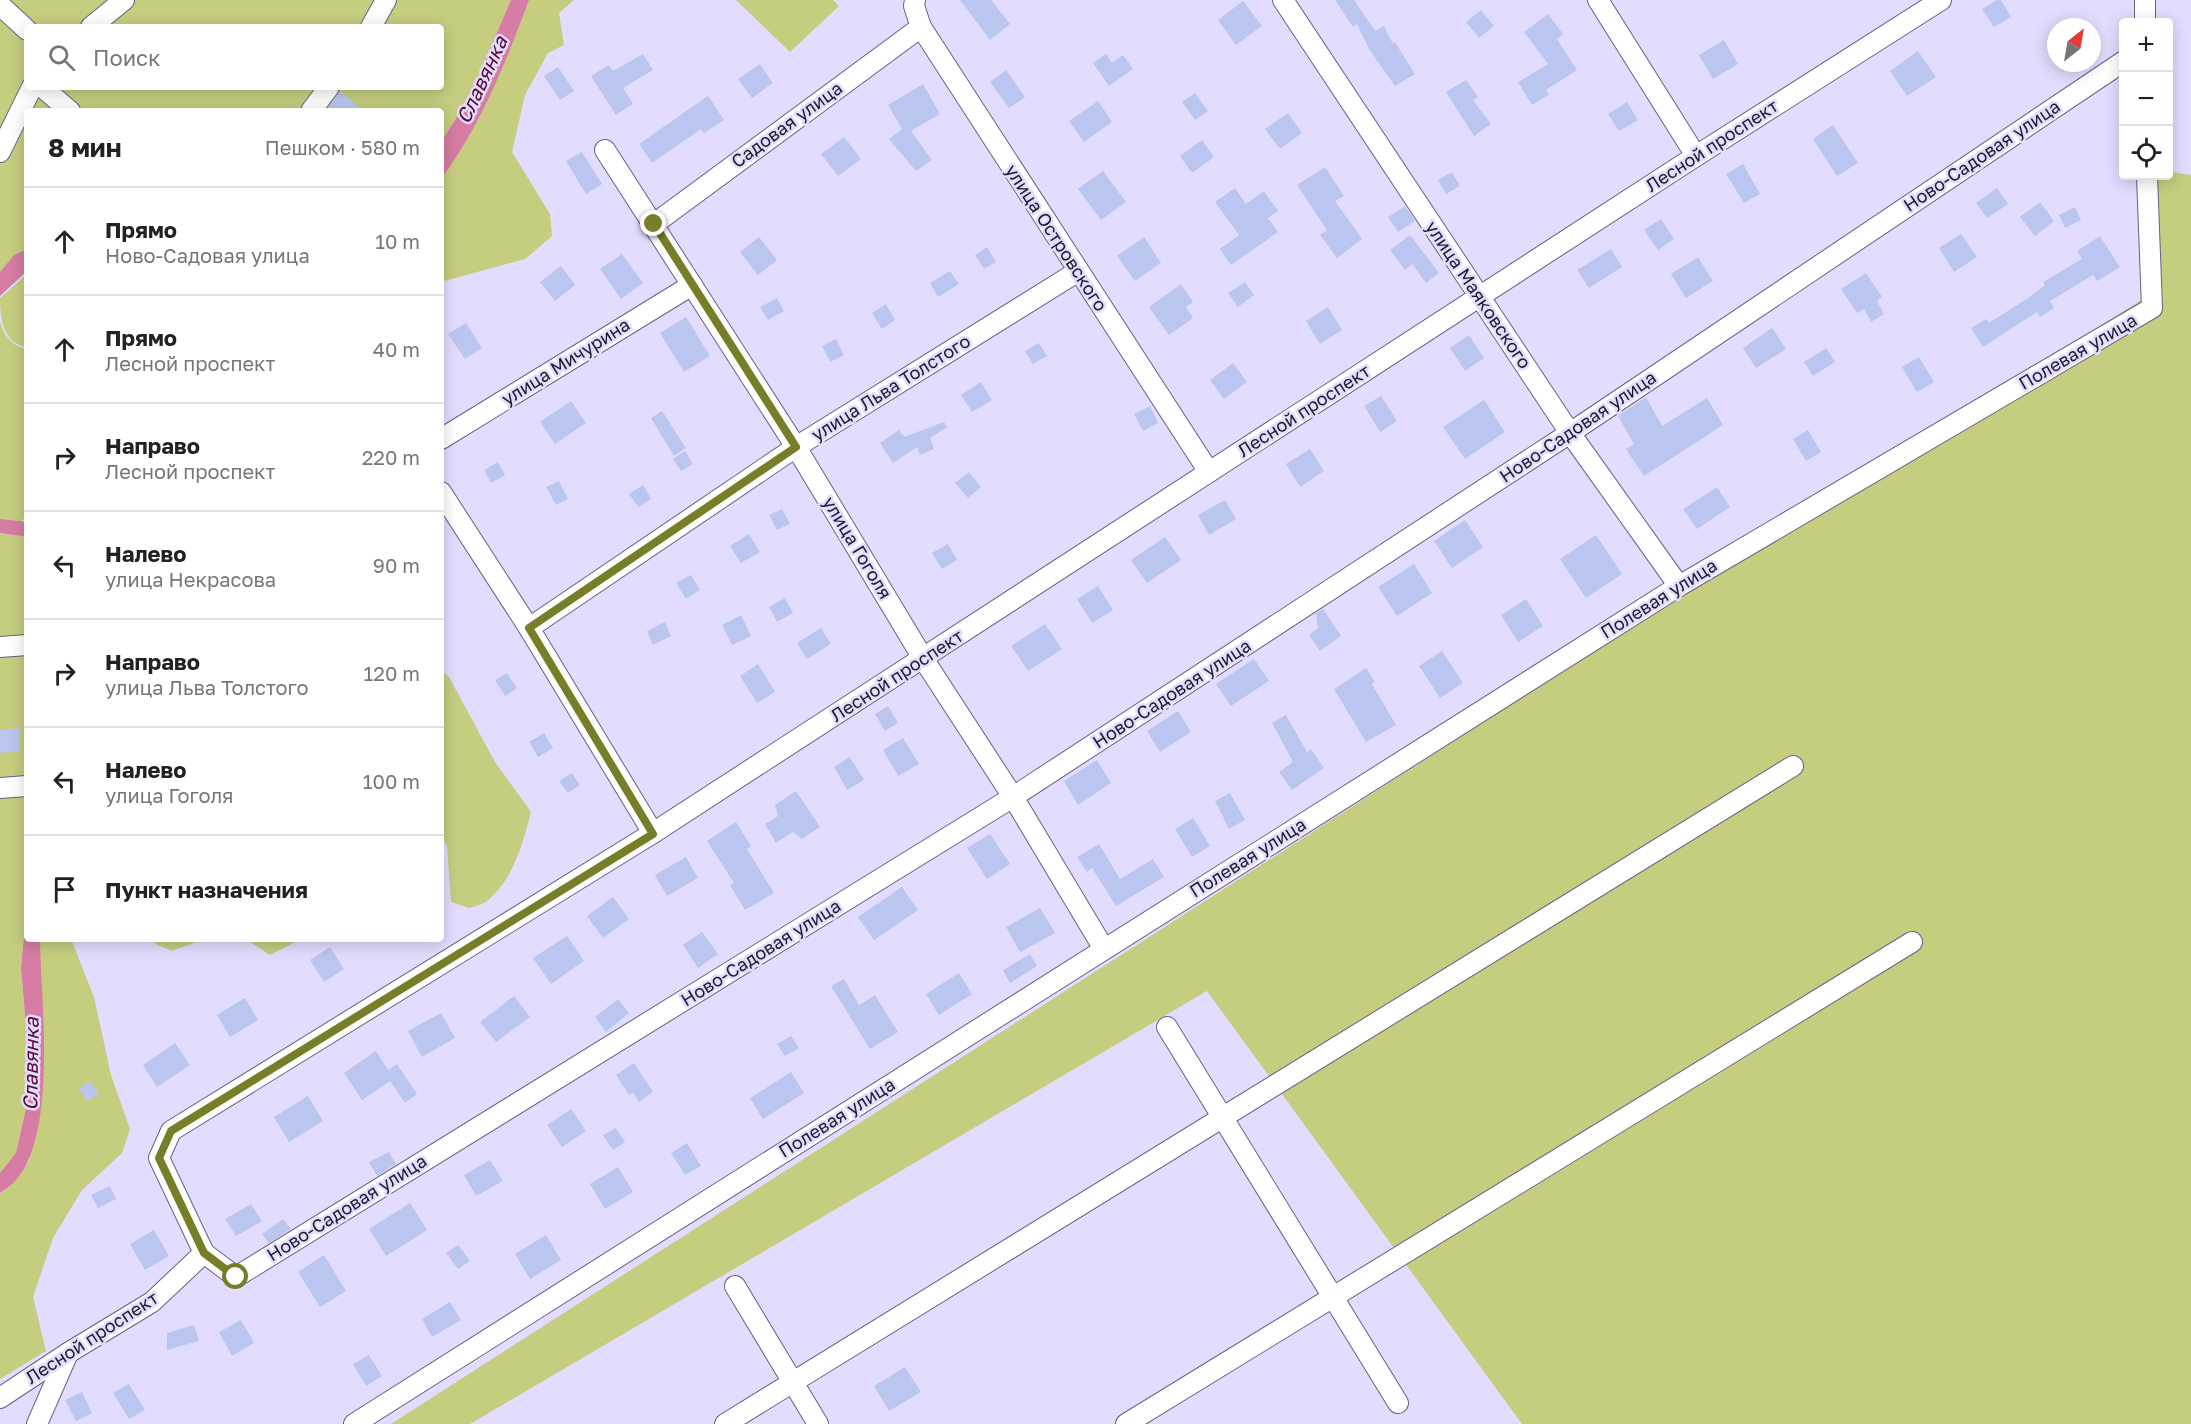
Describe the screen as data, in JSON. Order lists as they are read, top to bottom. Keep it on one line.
{"streets":{"street":["Садовая улица","Лесной проспект","Ново-Садовая улица","улица Островского","улица Маяковского","Полевая улица","улица Мичурина","улица Льва Толстого","улица Гоголя"]},"crossings":[["Садовая улица","улица Островского"],["Садовая улица","улица Гоголя"],["Лесной проспект","Ново-Садовая улица"],["Лесной проспект","улица Островского"],["Лесной проспект","улица Маяковского"],["Лесной проспект","улица Гоголя"],["Ново-Садовая улица","улица Маяковского"],["Ново-Садовая улица","улица Гоголя"],["улица Островского","улица Льва Толстого"],["улица Маяковского","Полевая улица"],["Полевая улица","улица Гоголя"],["улица Мичурина","улица Гоголя"],["улица Льва Толстого","улица Гоголя"]],"water":["Славянка"],"north":"top right","page":{"map_buttons":["+","−"],"search":"Поиск","heading":["8 мин","Пешком · 580 m"],"list":[["Прямо","Ново-Садовая улица","10 m"],["Прямо","Лесной проспект","40 m"],["Направо","Лесной проспект","220 m"],["Налево","улица Некрасова","90 m"],["Направо","улица Льва Толстого","120 m"],["Налево","улица Гоголя","100 m"],"Пункт назначения"]}}
